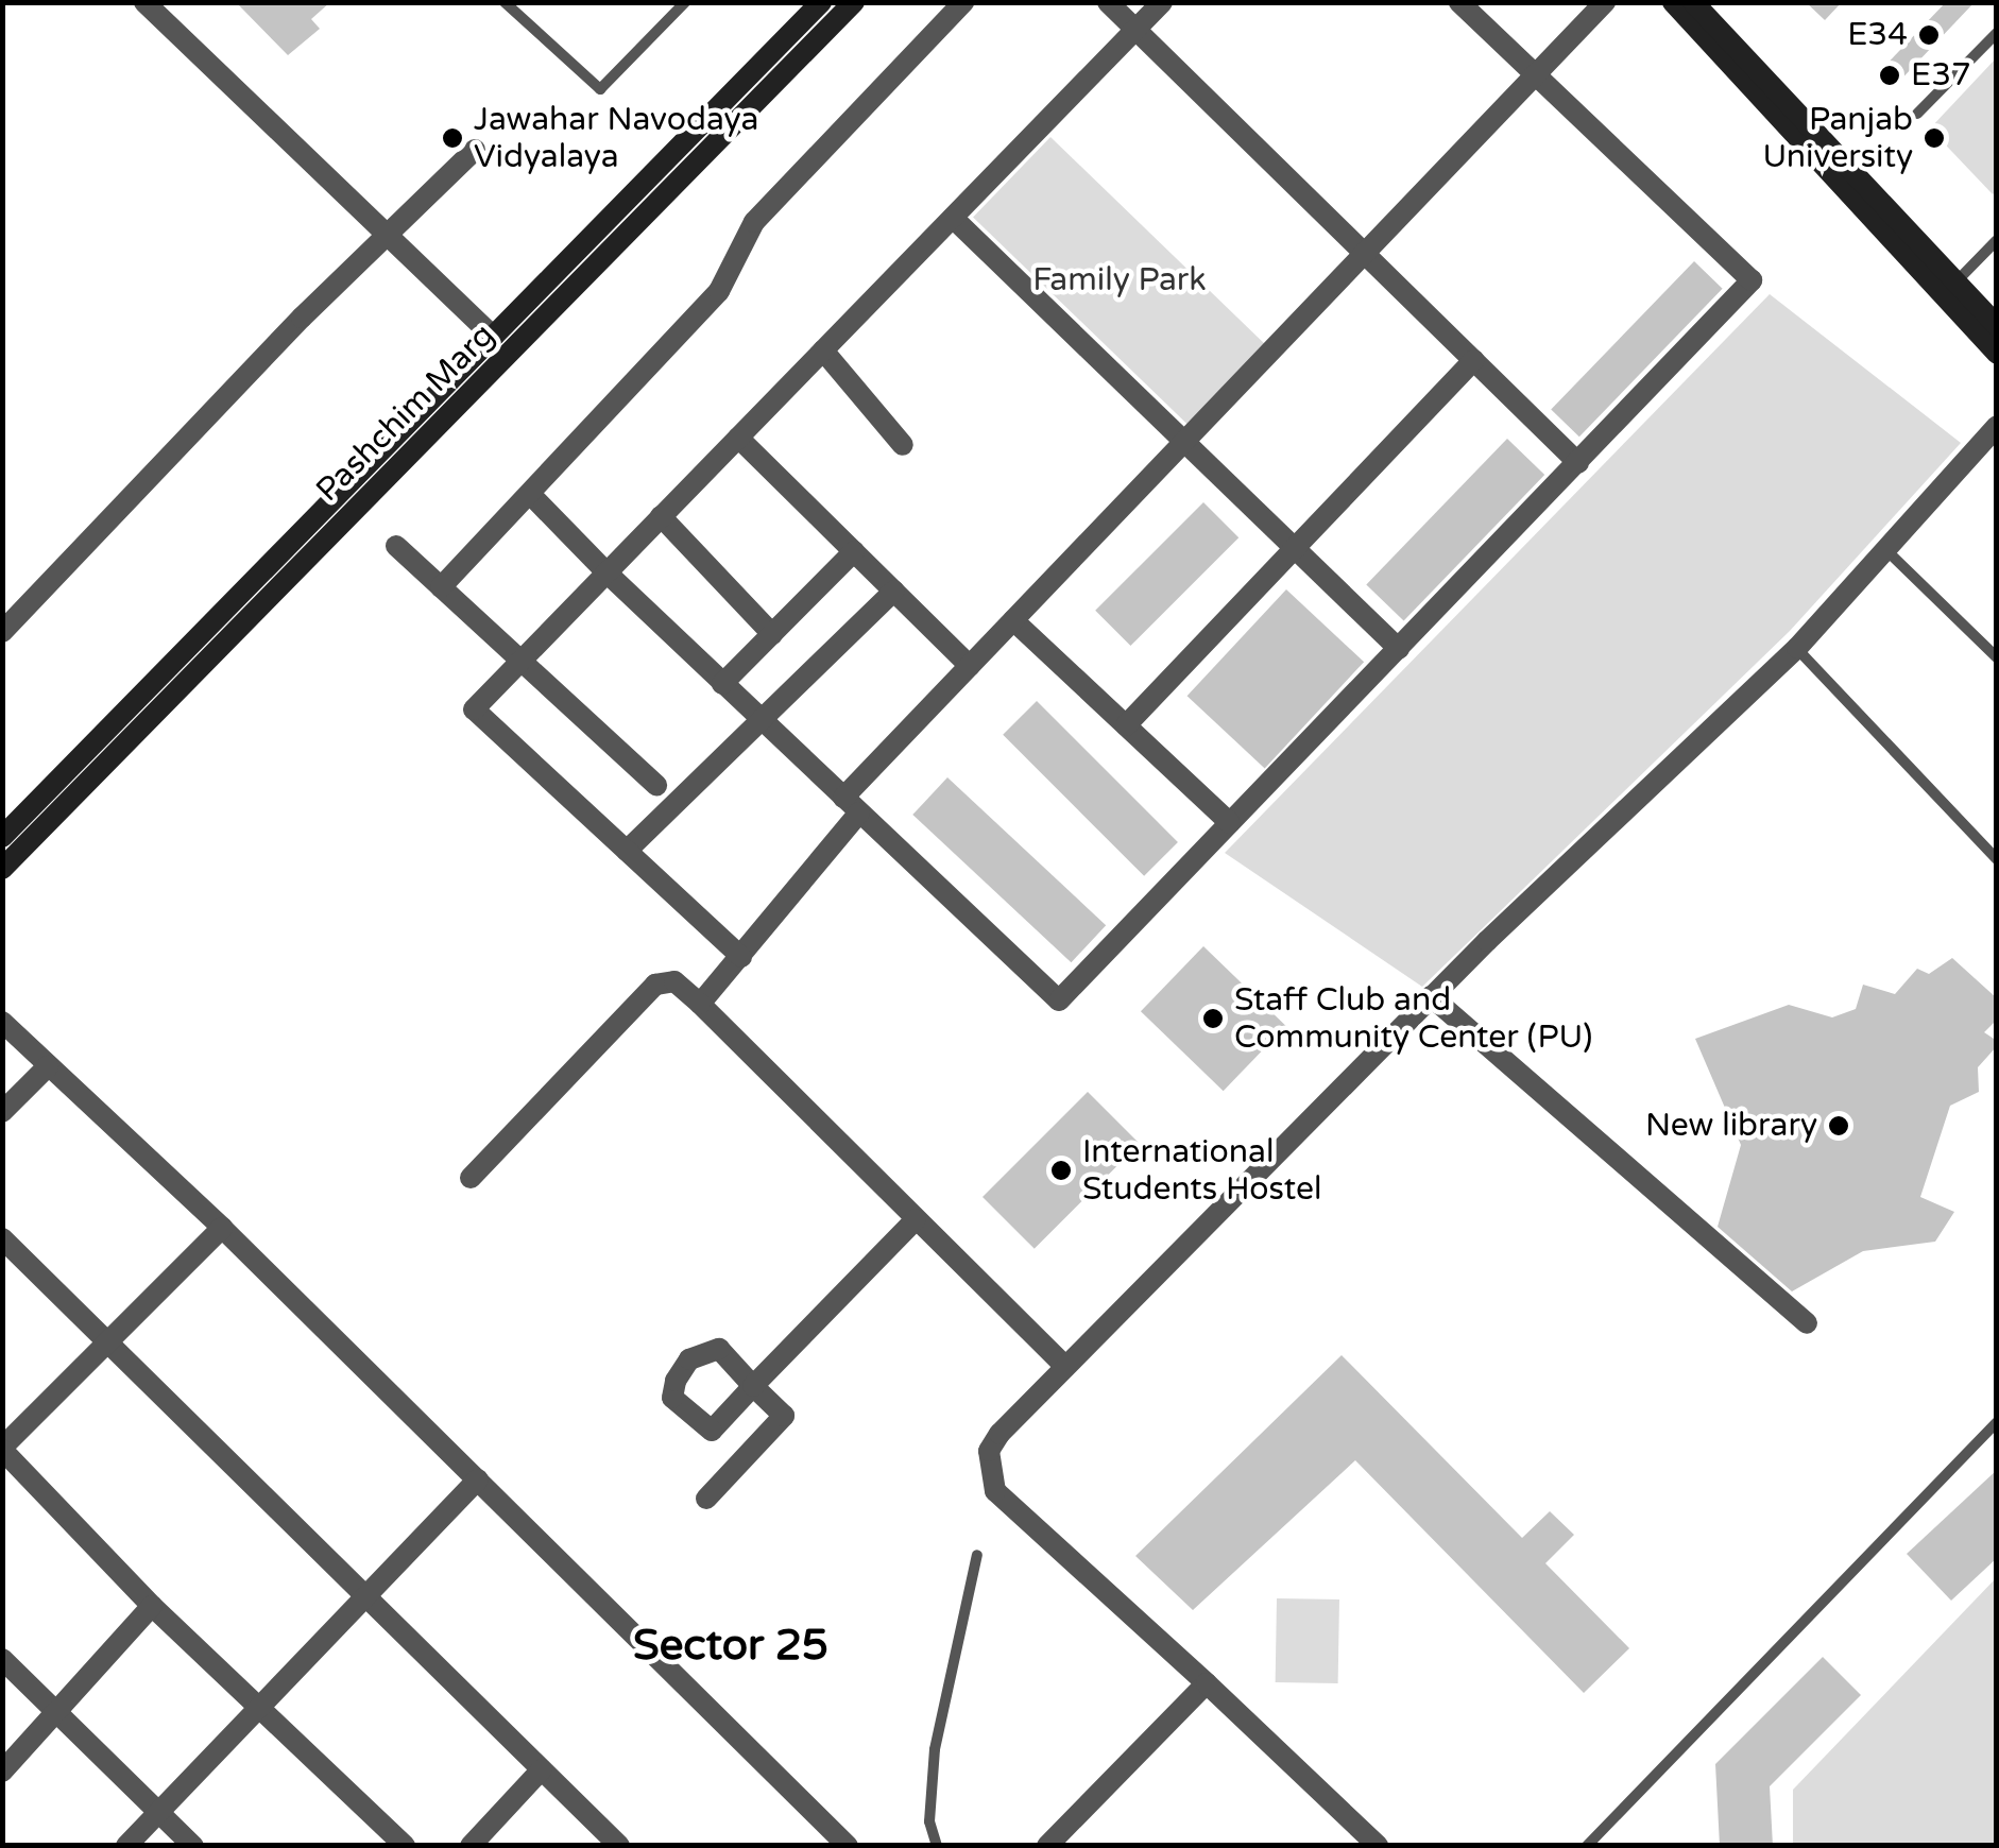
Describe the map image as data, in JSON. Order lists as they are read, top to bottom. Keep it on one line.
{"streets":{"main road":["Pashchim Marg"]},"districts":["Sector 25"],"parks":["Family Park"],"places":["E34","E37","Jawahar Navodaya Vidyalaya","Panjab University","Staff Club and Community Center (PU)","New library","International Students Hostel"]}
